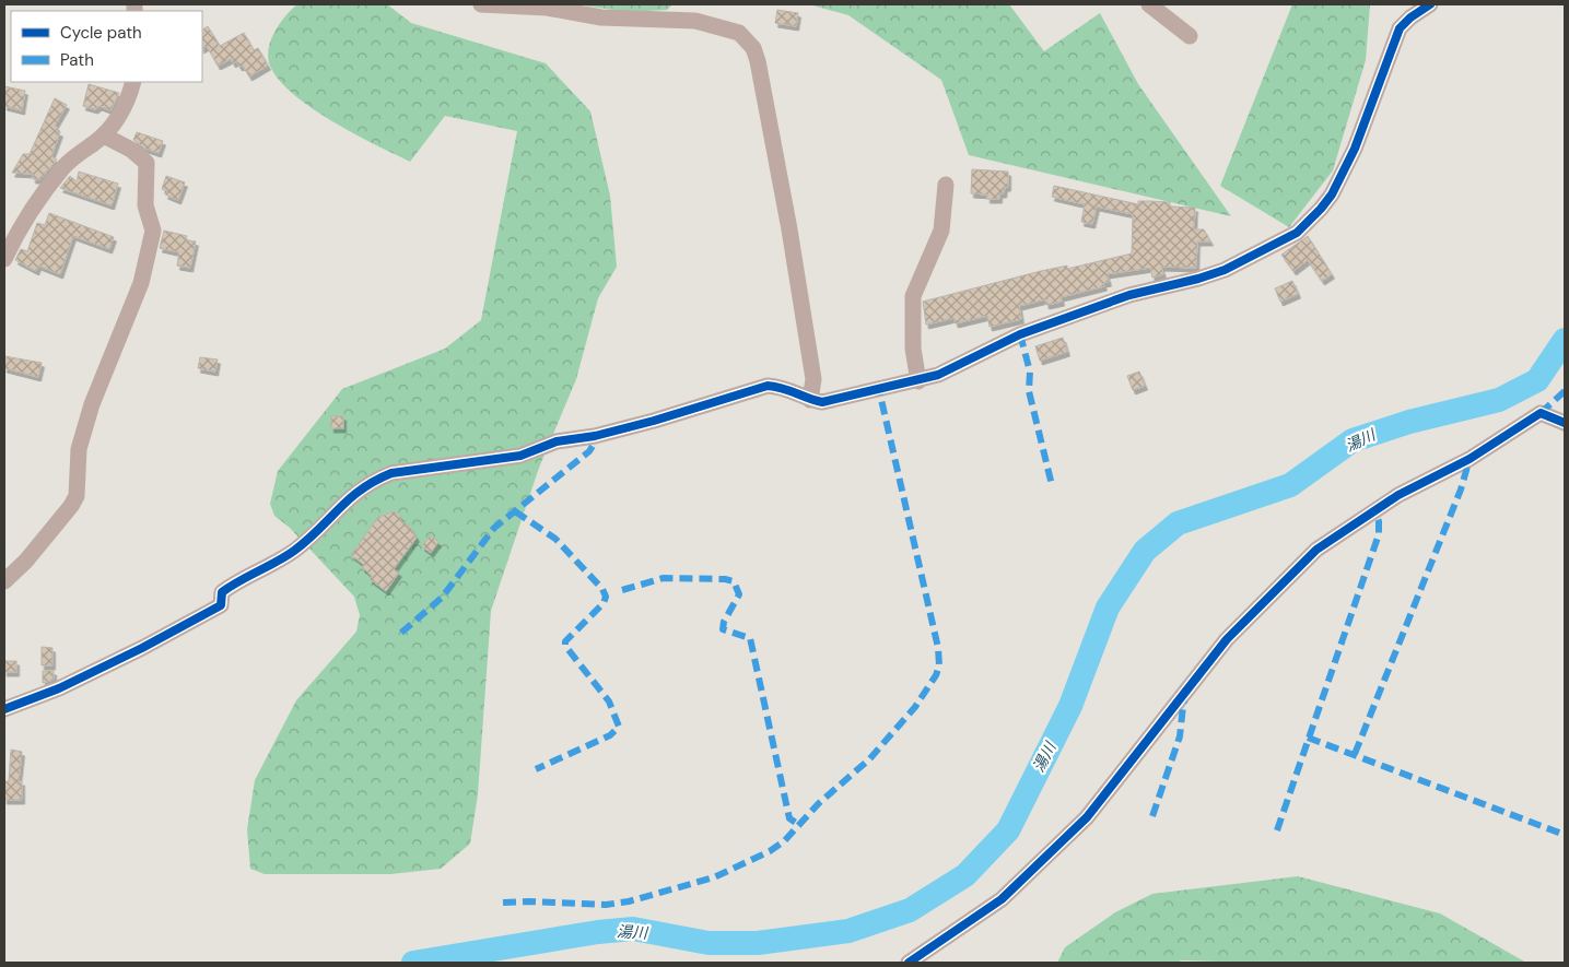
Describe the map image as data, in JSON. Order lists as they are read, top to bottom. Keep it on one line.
{"water":["湯川"],"legend":["Cycle path","Path"]}
